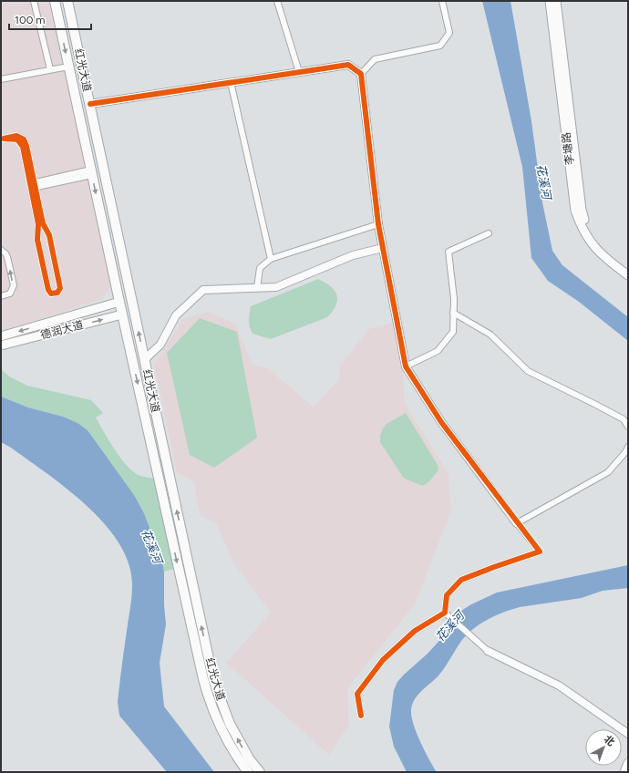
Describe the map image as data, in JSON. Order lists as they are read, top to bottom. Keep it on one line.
{"streets":{"main road":["红光大道","李塘路","德润大道"]},"crossings":[["红光大道","德润大道"]],"water":["花溪河"],"scale_bar":"100 m","north":"top right"}
